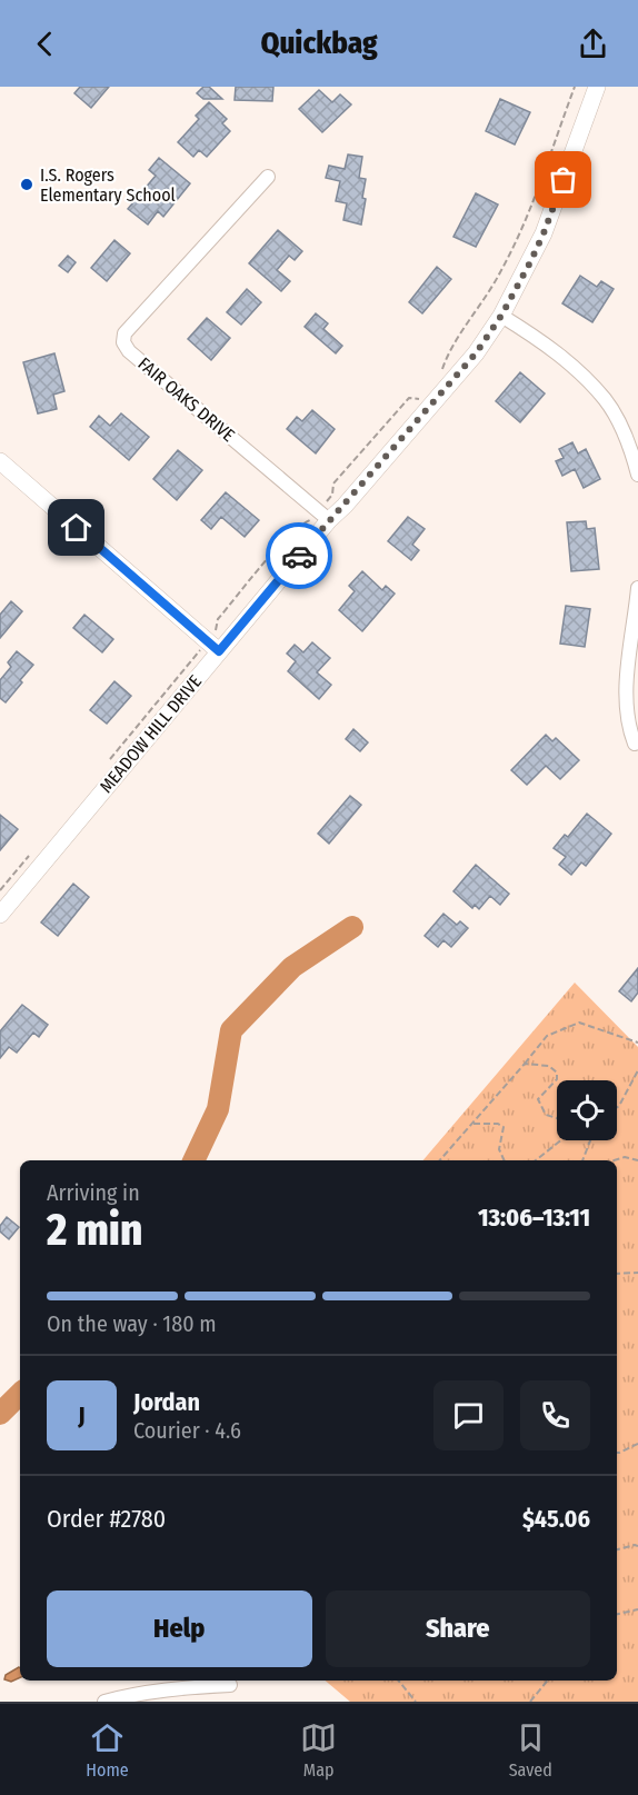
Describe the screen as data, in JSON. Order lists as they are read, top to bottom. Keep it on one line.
{"streets":{"street":["FAIR OAKS DRIVE","MEADOW HILL DRIVE"]},"crossings":[["FAIR OAKS DRIVE","MEADOW HILL DRIVE"]],"places":["I.S. Rogers Elementary School"],"page":{"header":"Quickbag","heading":["2 min","Arriving in","13:06–13:11"],"panel":["Jordan","Courier · 4.6","Order #2780","$45.06"],"bar":"On the way · 180 m","round":"J","buttons":["Help","Share"],"tabs":["Home","Map","Saved"]}}
